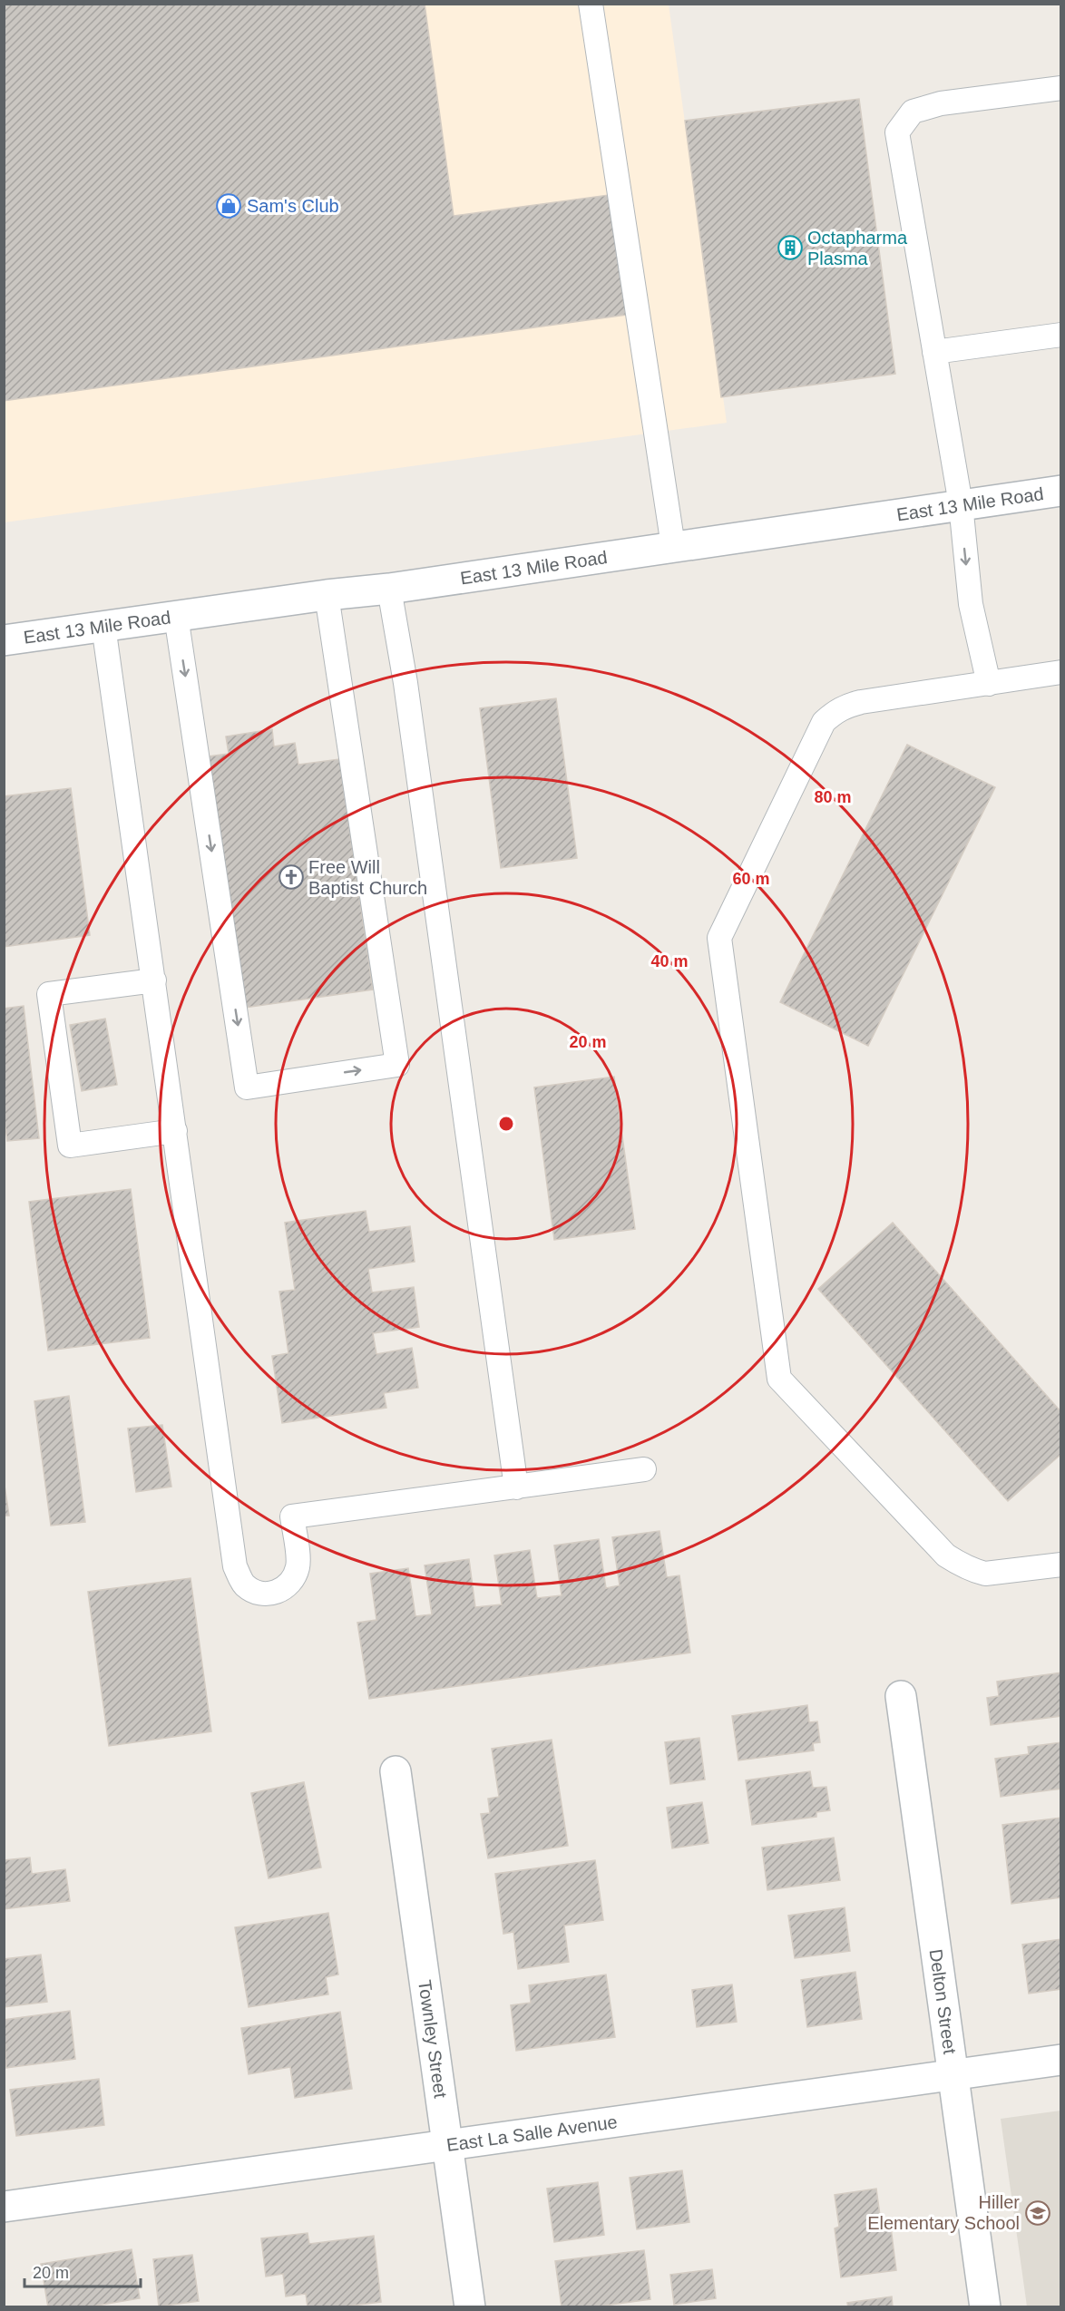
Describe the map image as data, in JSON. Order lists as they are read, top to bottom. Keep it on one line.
{"streets":{"street":["East 13 Mile Road","Delton Street","Townley Street","East La Salle Avenue"]},"crossings":[["Delton Street","East La Salle Avenue"],["Townley Street","East La Salle Avenue"]],"places":{"shop":["Sam's Club"],"building":["Octapharma Plasma"],"church":["Free Will Baptist Church"],"school or university":["Hiller Elementary School"]},"scale_bar":"20 m","rings":["80 m","60 m","40 m","20 m"]}
